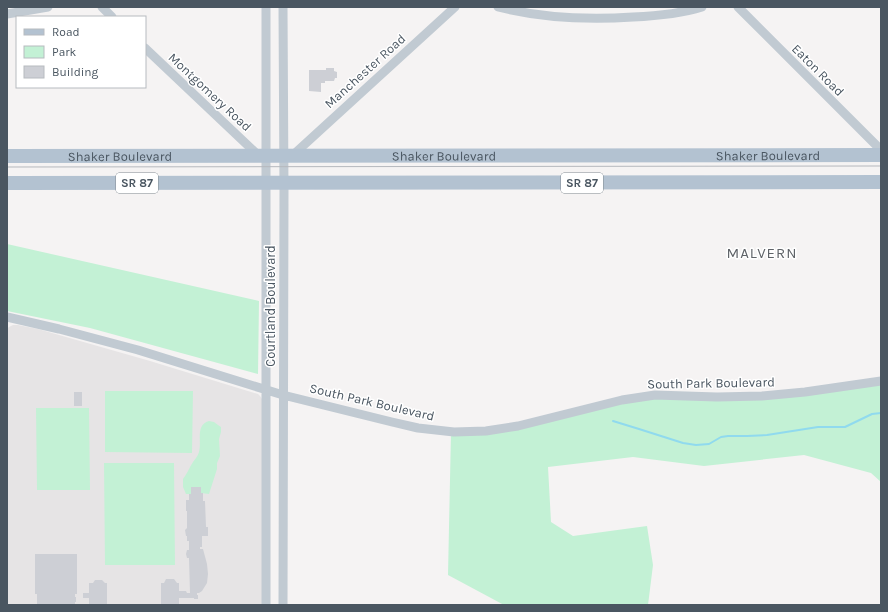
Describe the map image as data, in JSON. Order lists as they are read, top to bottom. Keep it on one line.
{"streets":{"main road":["Shaker Boulevard","SR 87"],"street":["Eaton Road","Manchester Road","Montgomery Road","Courtland Boulevard","South Park Boulevard"]},"crossings":[["Manchester Road","Shaker Boulevard"],["Manchester Road","Courtland Boulevard"],["Montgomery Road","Shaker Boulevard"],["Montgomery Road","Courtland Boulevard"],["Shaker Boulevard","Courtland Boulevard"],["Courtland Boulevard","South Park Boulevard"]],"districts":["MALVERN"],"legend":["Road","Park","Building"]}
